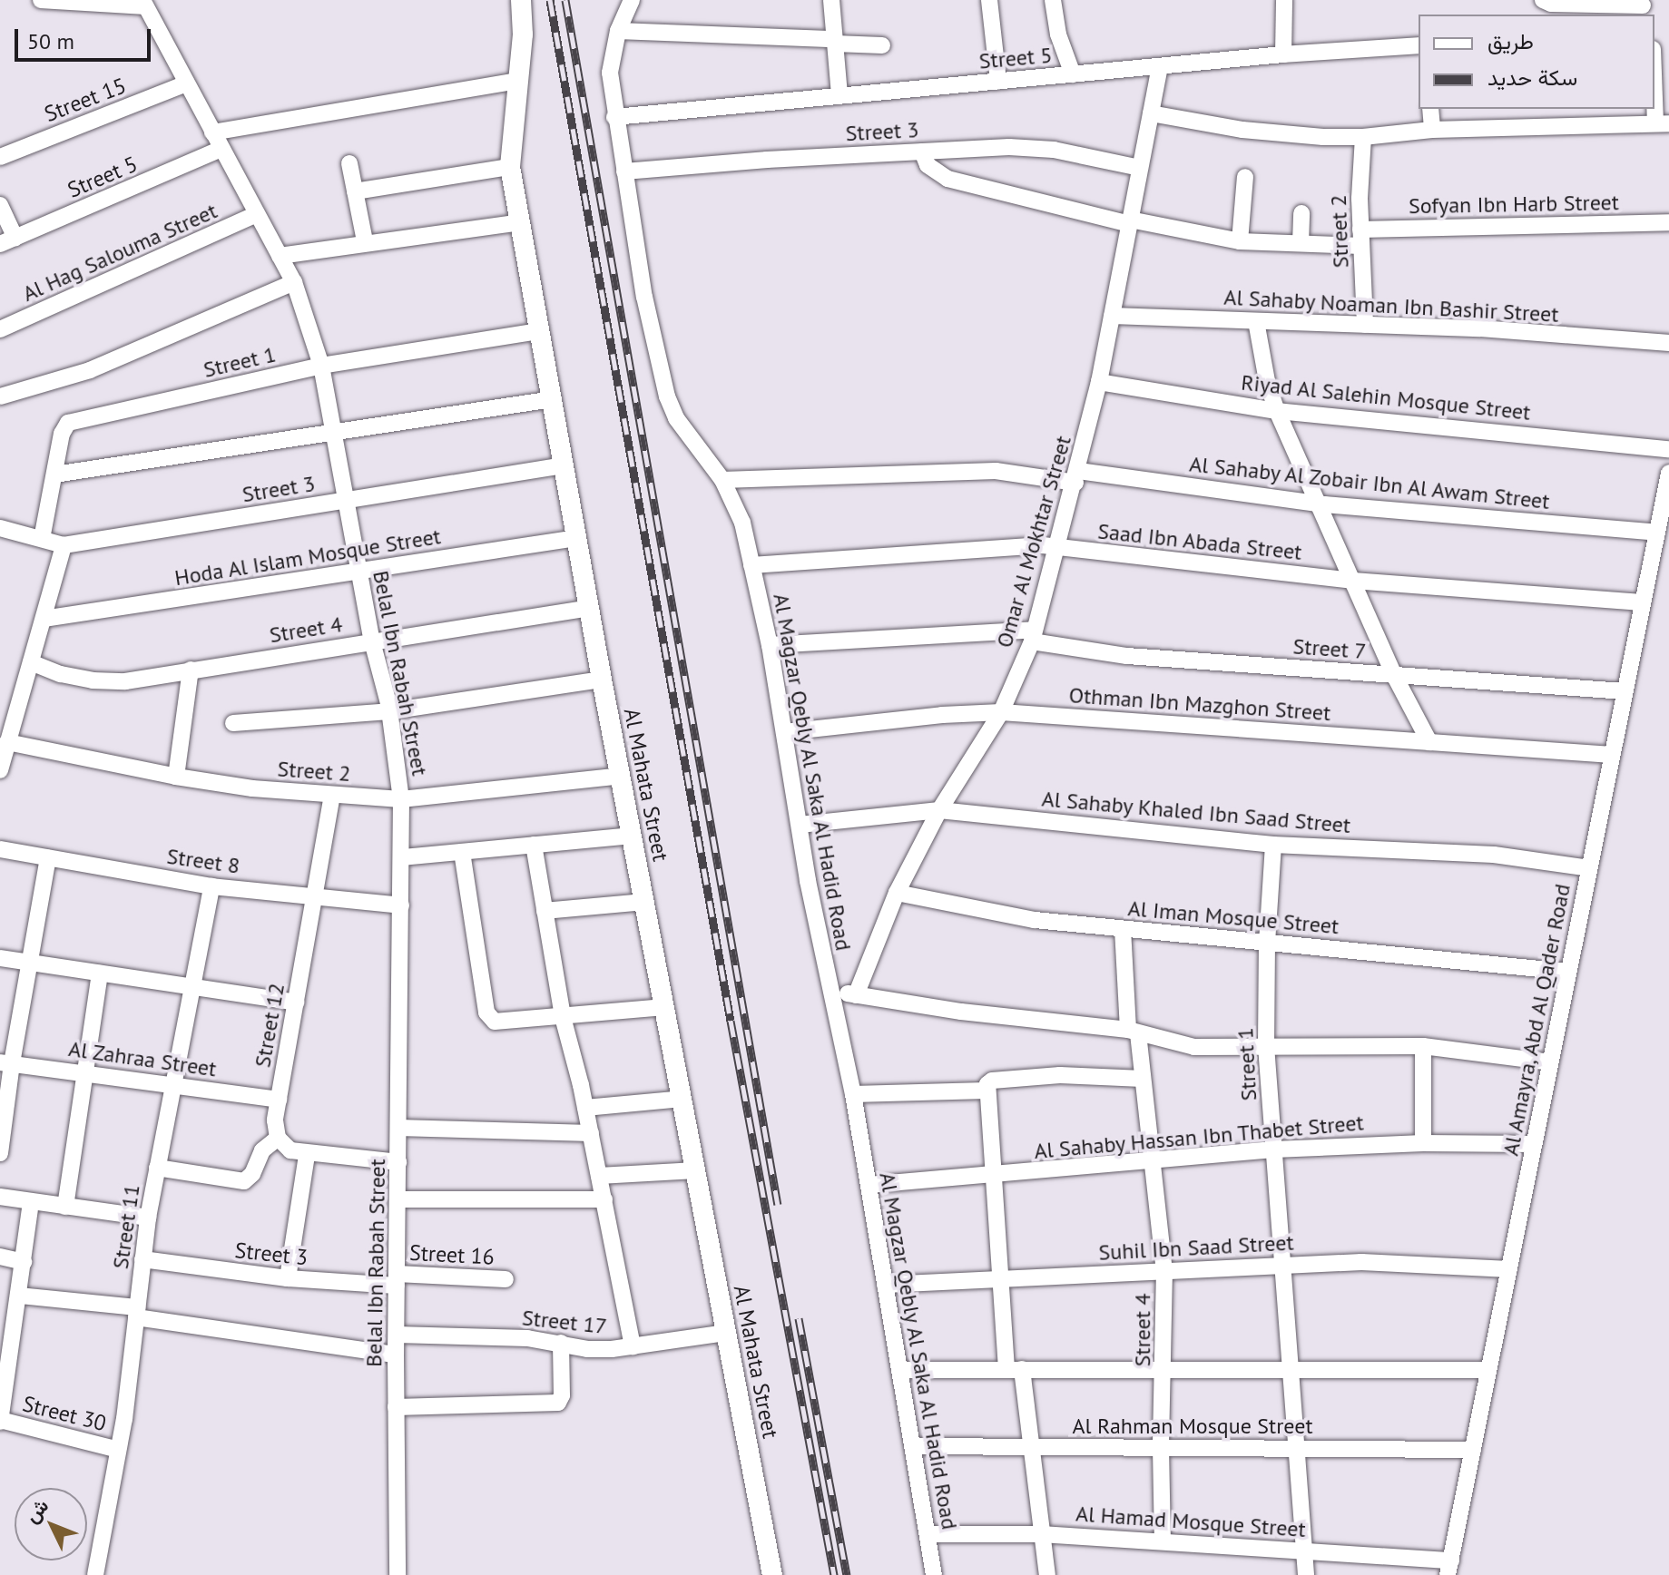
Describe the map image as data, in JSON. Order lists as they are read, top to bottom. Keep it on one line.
{"streets":{"street":["Street 5","Street 15","Street 3","Sofyan Ibn Harb Street","Street 2","Al Hag Salouma Street","Al Sahaby Noaman Ibn Bashir Street","Street 1","Riyad Al Salehin Mosque Street","Al Sahaby Al Zobair Ibn Al Awam Street","Omar Al Mokhtar Street","Saad Ibn Abada Street","Hoda Al Islam Mosque Street","Street 4","Street 7","Belal Ibn Rabah Street","Othman Ibn Mazghon Street","Al Magzar Qebly Al Saka Al Hadid Road","Al Mahata Street","Al Sahaby Khaled Ibn Saad Street","Street 8","Al Iman Mosque Street","Al Amayra, Abd Al Qader Road","Street 12","Al Zahraa Street","Al Sahaby Hassan Ibn Thabet Street","Street 11","Suhil Ibn Saad Street","Street 16","Street 17","Street 30","Al Rahman Mosque Street","Al Hamad Mosque Street"]},"crossings":[["Street 5","Omar Al Mokhtar Street"],["Street 5","Belal Ibn Rabah Street"],["Street 5","Al Magzar Qebly Al Saka Al Hadid Road"],["Street 15","Belal Ibn Rabah Street"],["Street 3","Sofyan Ibn Harb Street"],["Street 3","Street 1"],["Street 3","Omar Al Mokhtar Street"],["Street 3","Belal Ibn Rabah Street"],["Street 3","Al Magzar Qebly Al Saka Al Hadid Road"],["Street 3","Al Mahata Street"],["Street 3","Street 11"],["Street 3","Street 16"],["Sofyan Ibn Harb Street","Street 2"],["Sofyan Ibn Harb Street","Omar Al Mokhtar Street"],["Street 2","Al Sahaby Noaman Ibn Bashir Street"],["Street 2","Belal Ibn Rabah Street"],["Street 2","Al Mahata Street"],["Street 2","Street 12"],["Al Hag Salouma Street","Belal Ibn Rabah Street"],["Al Sahaby Noaman Ibn Bashir Street","Omar Al Mokhtar Street"],["Street 1","Belal Ibn Rabah Street"],["Street 1","Al Mahata Street"],["Street 1","Al Sahaby Khaled Ibn Saad Street"],["Street 1","Al Iman Mosque Street"],["Street 1","Al Sahaby Hassan Ibn Thabet Street"],["Street 1","Suhil Ibn Saad Street"],["Street 1","Al Rahman Mosque Street"],["Street 1","Al Hamad Mosque Street"],["Riyad Al Salehin Mosque Street","Omar Al Mokhtar Street"],["Al Sahaby Al Zobair Ibn Al Awam Street","Omar Al Mokhtar Street"],["Al Sahaby Al Zobair Ibn Al Awam Street","Al Magzar Qebly Al Saka Al Hadid Road"],["Al Sahaby Al Zobair Ibn Al Awam Street","Al Amayra, Abd Al Qader Road"],["Omar Al Mokhtar Street","Saad Ibn Abada Street"],["Omar Al Mokhtar Street","Street 7"],["Omar Al Mokhtar Street","Othman Ibn Mazghon Street"],["Omar Al Mokhtar Street","Al Sahaby Khaled Ibn Saad Street"],["Omar Al Mokhtar Street","Al Iman Mosque Street"],["Saad Ibn Abada Street","Al Magzar Qebly Al Saka Al Hadid Road"],["Saad Ibn Abada Street","Al Amayra, Abd Al Qader Road"],["Hoda Al Islam Mosque Street","Belal Ibn Rabah Street"],["Hoda Al Islam Mosque Street","Al Mahata Street"],["Street 4","Belal Ibn Rabah Street"],["Street 4","Al Mahata Street"],["Street 4","Al Iman Mosque Street"],["Street 4","Al Sahaby Hassan Ibn Thabet Street"],["Street 4","Suhil Ibn Saad Street"],["Street 4","Al Rahman Mosque Street"],["Street 4","Al Hamad Mosque Street"],["Street 7","Al Magzar Qebly Al Saka Al Hadid Road"],["Street 7","Al Amayra, Abd Al Qader Road"],["Belal Ibn Rabah Street","Street 8"],["Belal Ibn Rabah Street","Street 16"],["Belal Ibn Rabah Street","Street 17"],["Othman Ibn Mazghon Street","Al Magzar Qebly Al Saka Al Hadid Road"],["Othman Ibn Mazghon Street","Al Amayra, Abd Al Qader Road"],["Al Magzar Qebly Al Saka Al Hadid Road","Al Sahaby Khaled Ibn Saad Street"],["Al Magzar Qebly Al Saka Al Hadid Road","Al Sahaby Hassan Ibn Thabet Street"],["Al Magzar Qebly Al Saka Al Hadid Road","Suhil Ibn Saad Street"],["Al Magzar Qebly Al Saka Al Hadid Road","Al Rahman Mosque Street"],["Al Magzar Qebly Al Saka Al Hadid Road","Al Hamad Mosque Street"],["Al Mahata Street","Street 17"],["Al Sahaby Khaled Ibn Saad Street","Al Amayra, Abd Al Qader Road"],["Street 8","Street 12"],["Street 8","Street 11"],["Al Iman Mosque Street","Al Amayra, Abd Al Qader Road"],["Al Amayra, Abd Al Qader Road","Al Sahaby Hassan Ibn Thabet Street"],["Al Amayra, Abd Al Qader Road","Suhil Ibn Saad Street"],["Al Amayra, Abd Al Qader Road","Al Rahman Mosque Street"],["Al Amayra, Abd Al Qader Road","Al Hamad Mosque Street"],["Street 12","Al Zahraa Street"],["Al Zahraa Street","Street 11"],["Street 11","Street 30"]],"legend":["طريق","سكة حديد"],"scale_bar":"50 m","north":"top left"}
